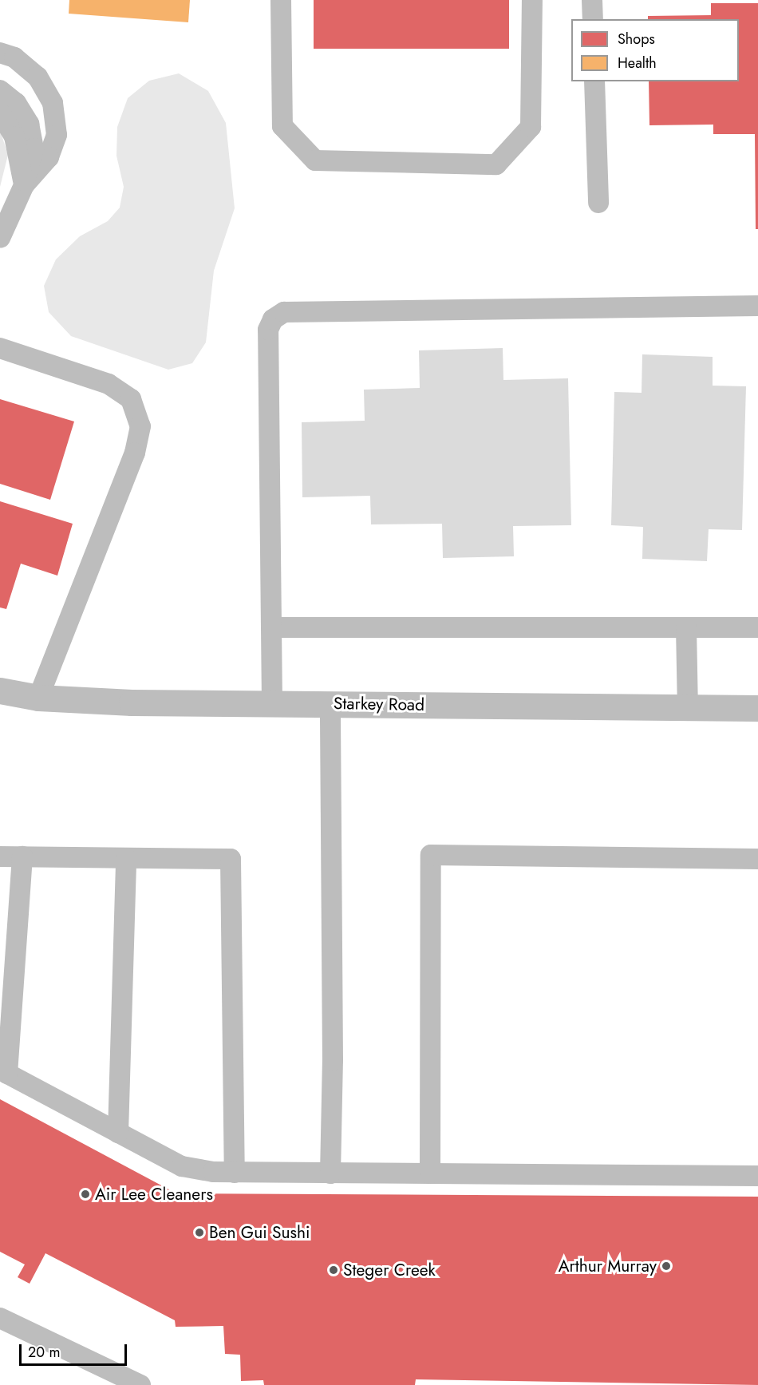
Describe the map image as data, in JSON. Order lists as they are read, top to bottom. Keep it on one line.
{"streets":{"street":["Starkey Road"]},"places":["Air Lee Cleaners","Ben Gui Sushi","Arthur Murray","Steger Creek"],"legend":["Shops","Health"],"scale_bar":"20 m"}
